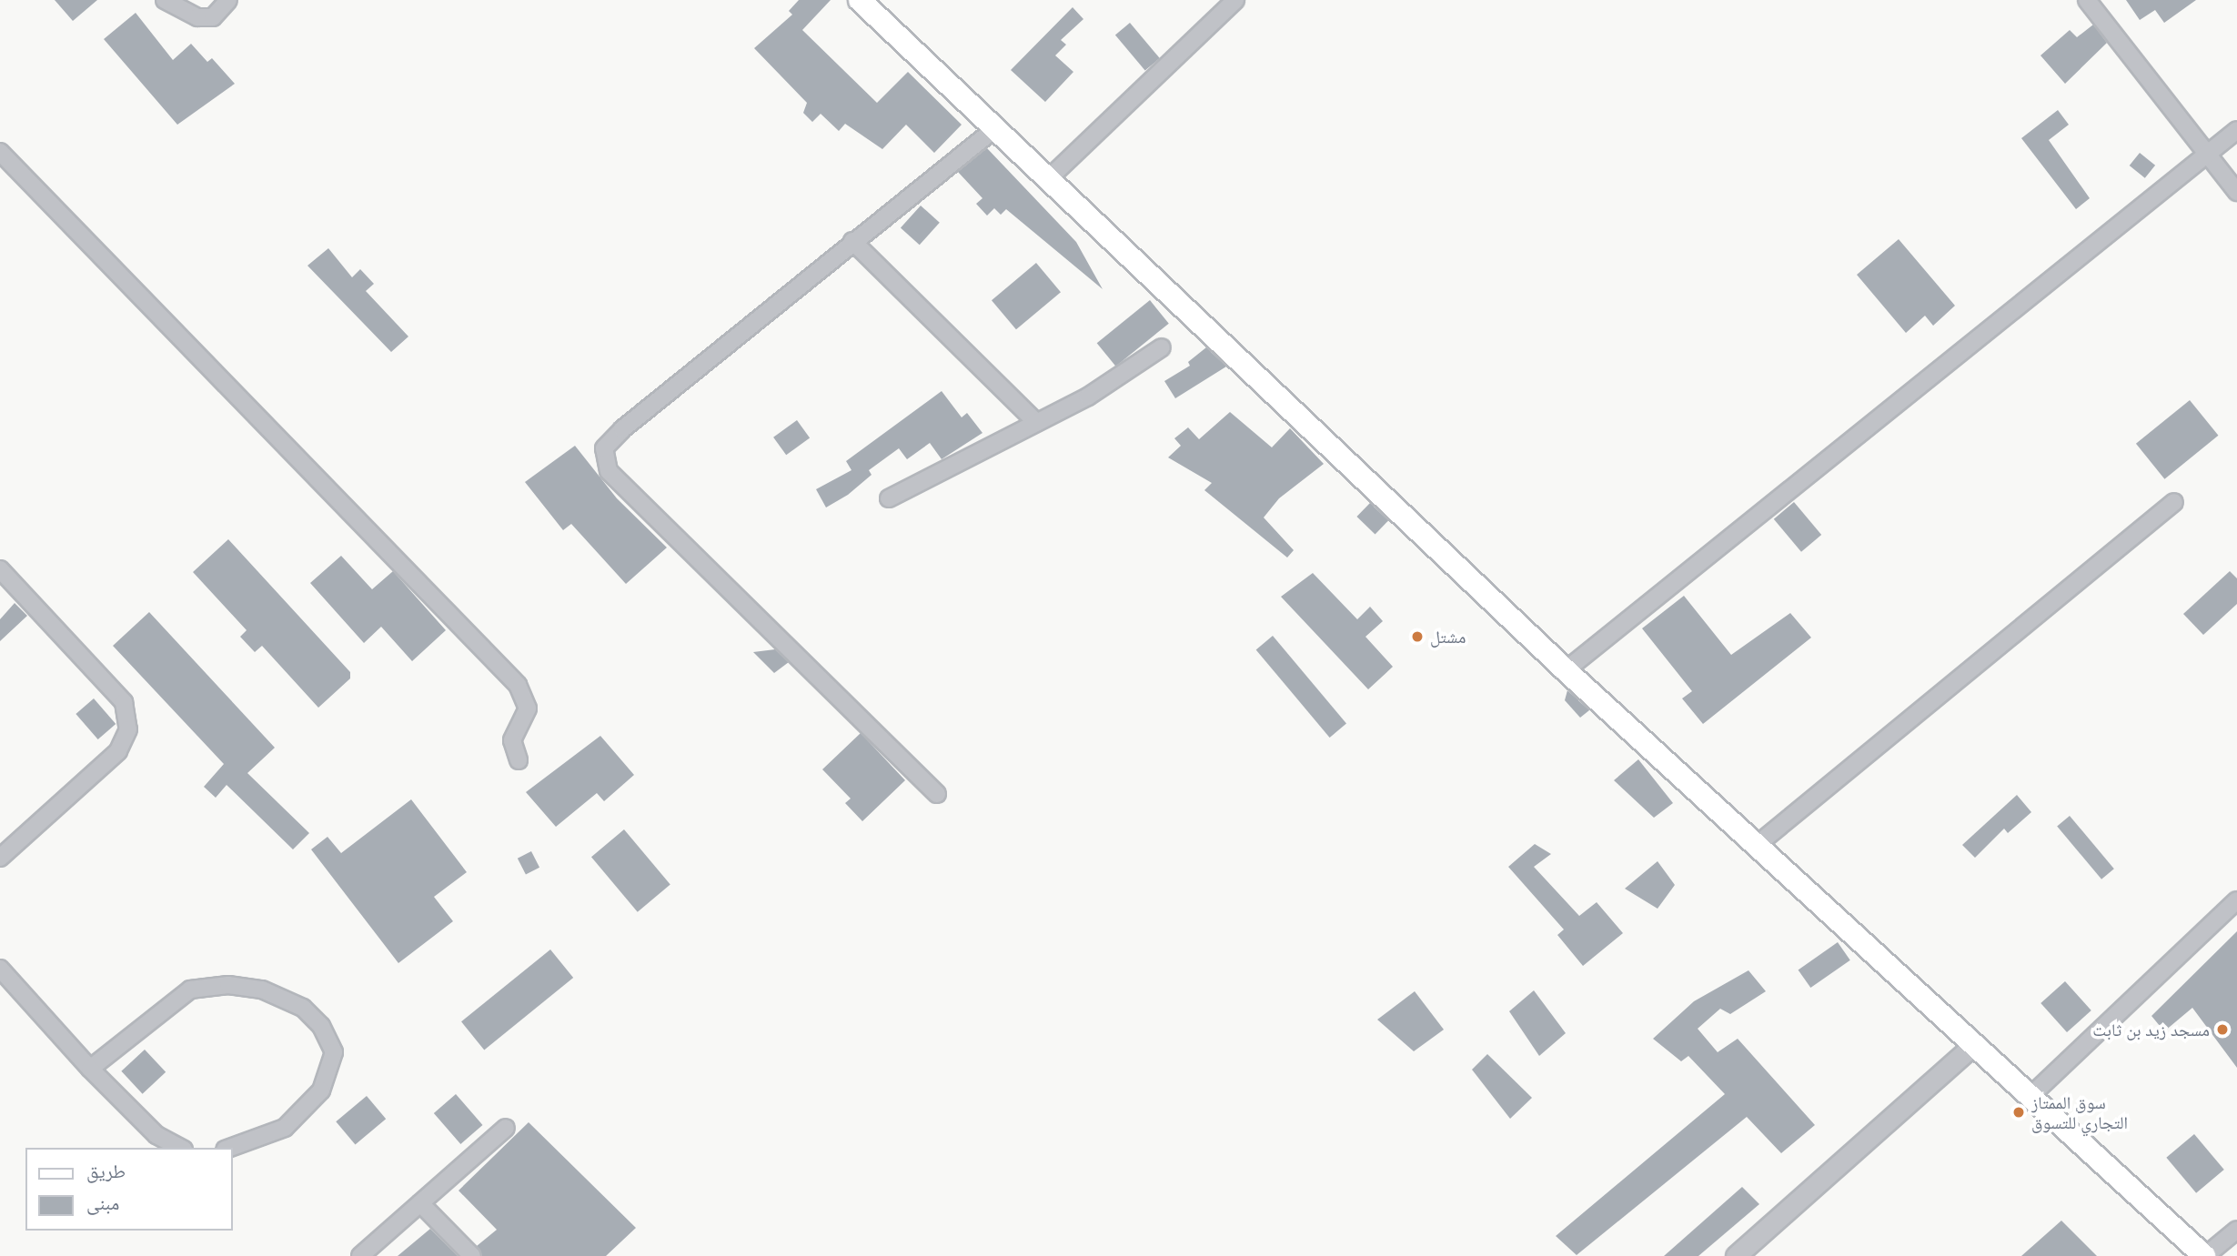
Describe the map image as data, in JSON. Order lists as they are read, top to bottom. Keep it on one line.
{"places":["مشتل","مسجد زيد بن ثابت","سوق الممتاز التجاري للتسوق"],"legend":["طريق","مبنى"]}
